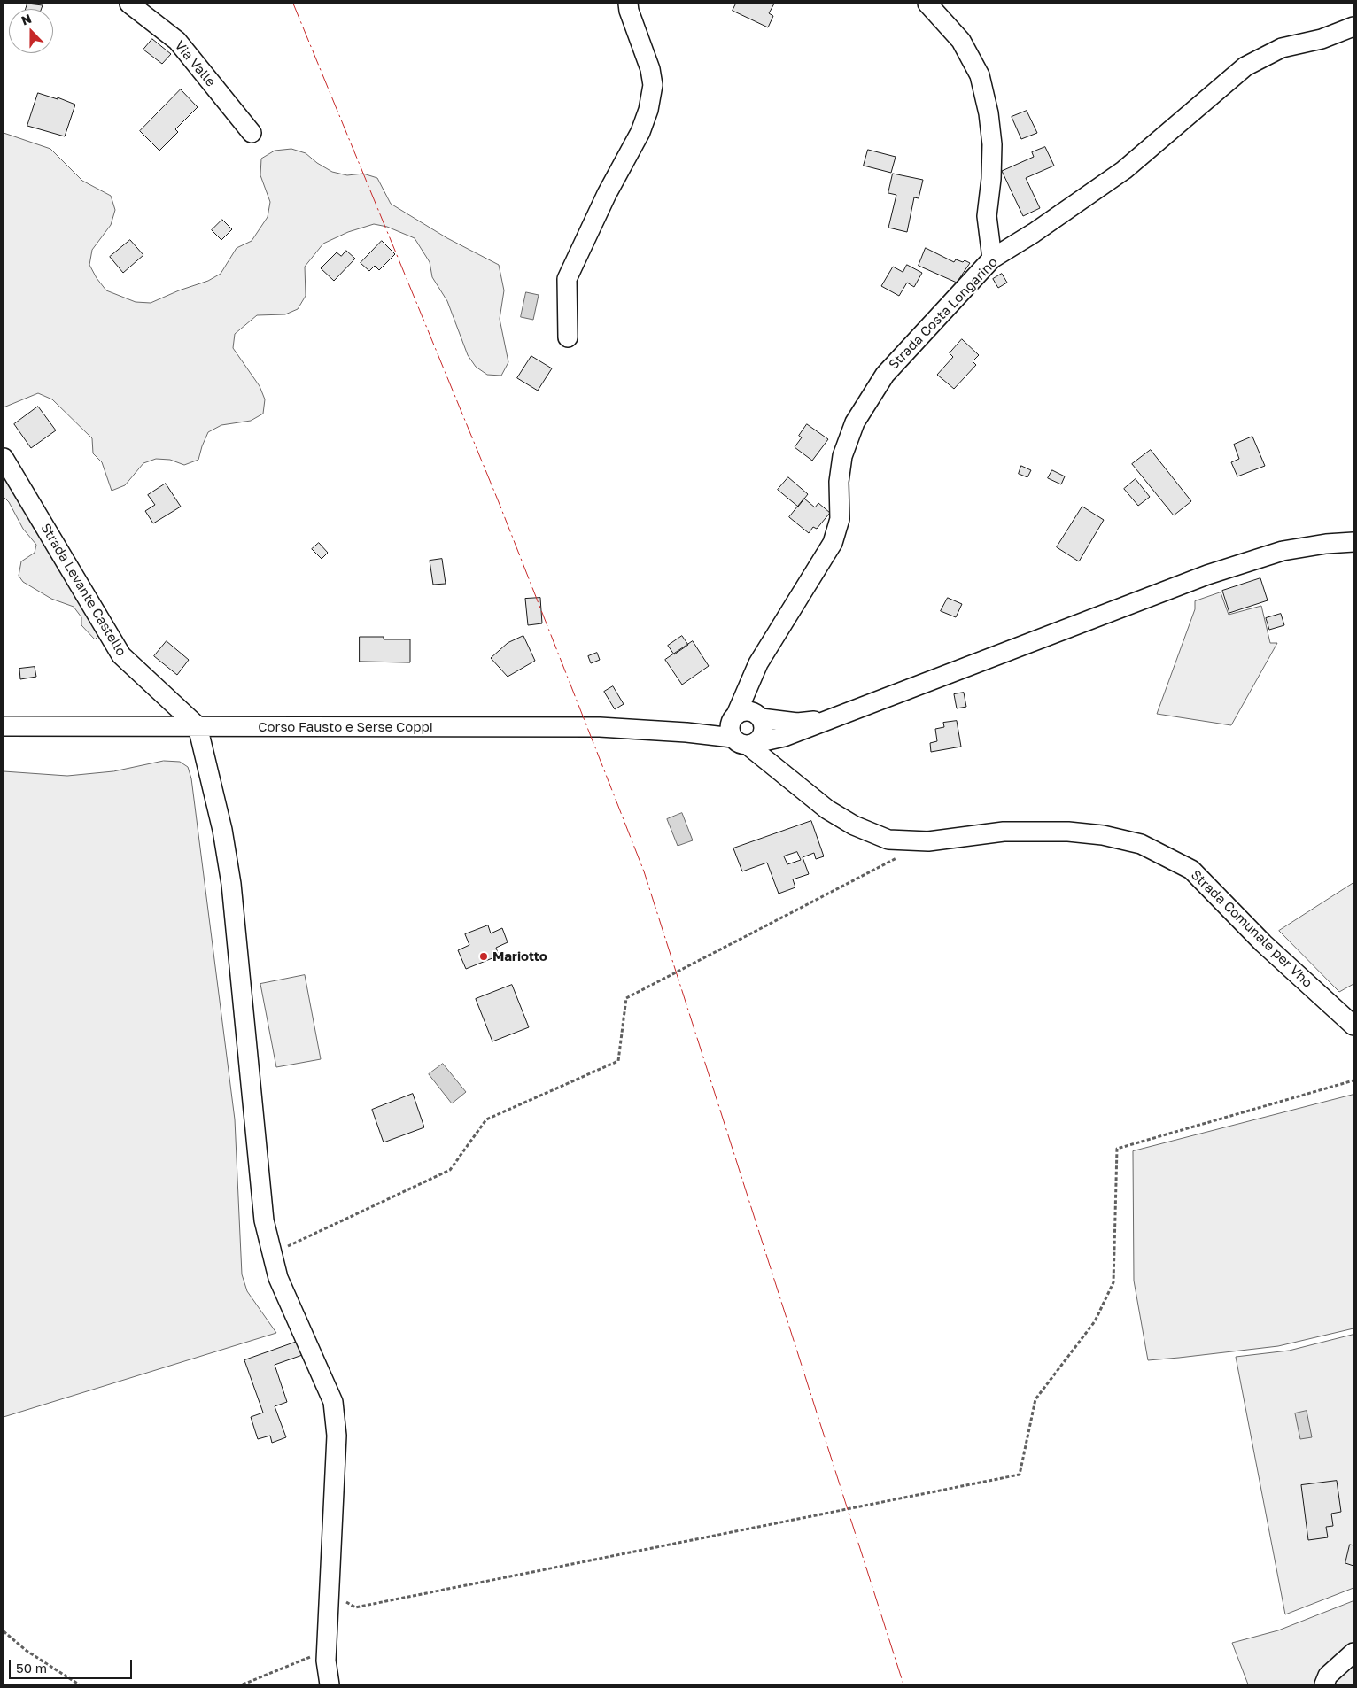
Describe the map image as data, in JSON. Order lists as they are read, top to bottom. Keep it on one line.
{"streets":{"street":["Via Valle","Strada Costa Longarino","Strada Levante Castello","Corso Fausto e Serse Coppi","Strada Comunale per Vho"]},"crossings":[["Strada Costa Longarino","Corso Fausto e Serse Coppi"],["Strada Costa Longarino","Strada Comunale per Vho"],["Strada Levante Castello","Corso Fausto e Serse Coppi"],["Corso Fausto e Serse Coppi","Strada Comunale per Vho"]],"places":["Mariotto"],"scale_bar":"50 m","north":"top"}
